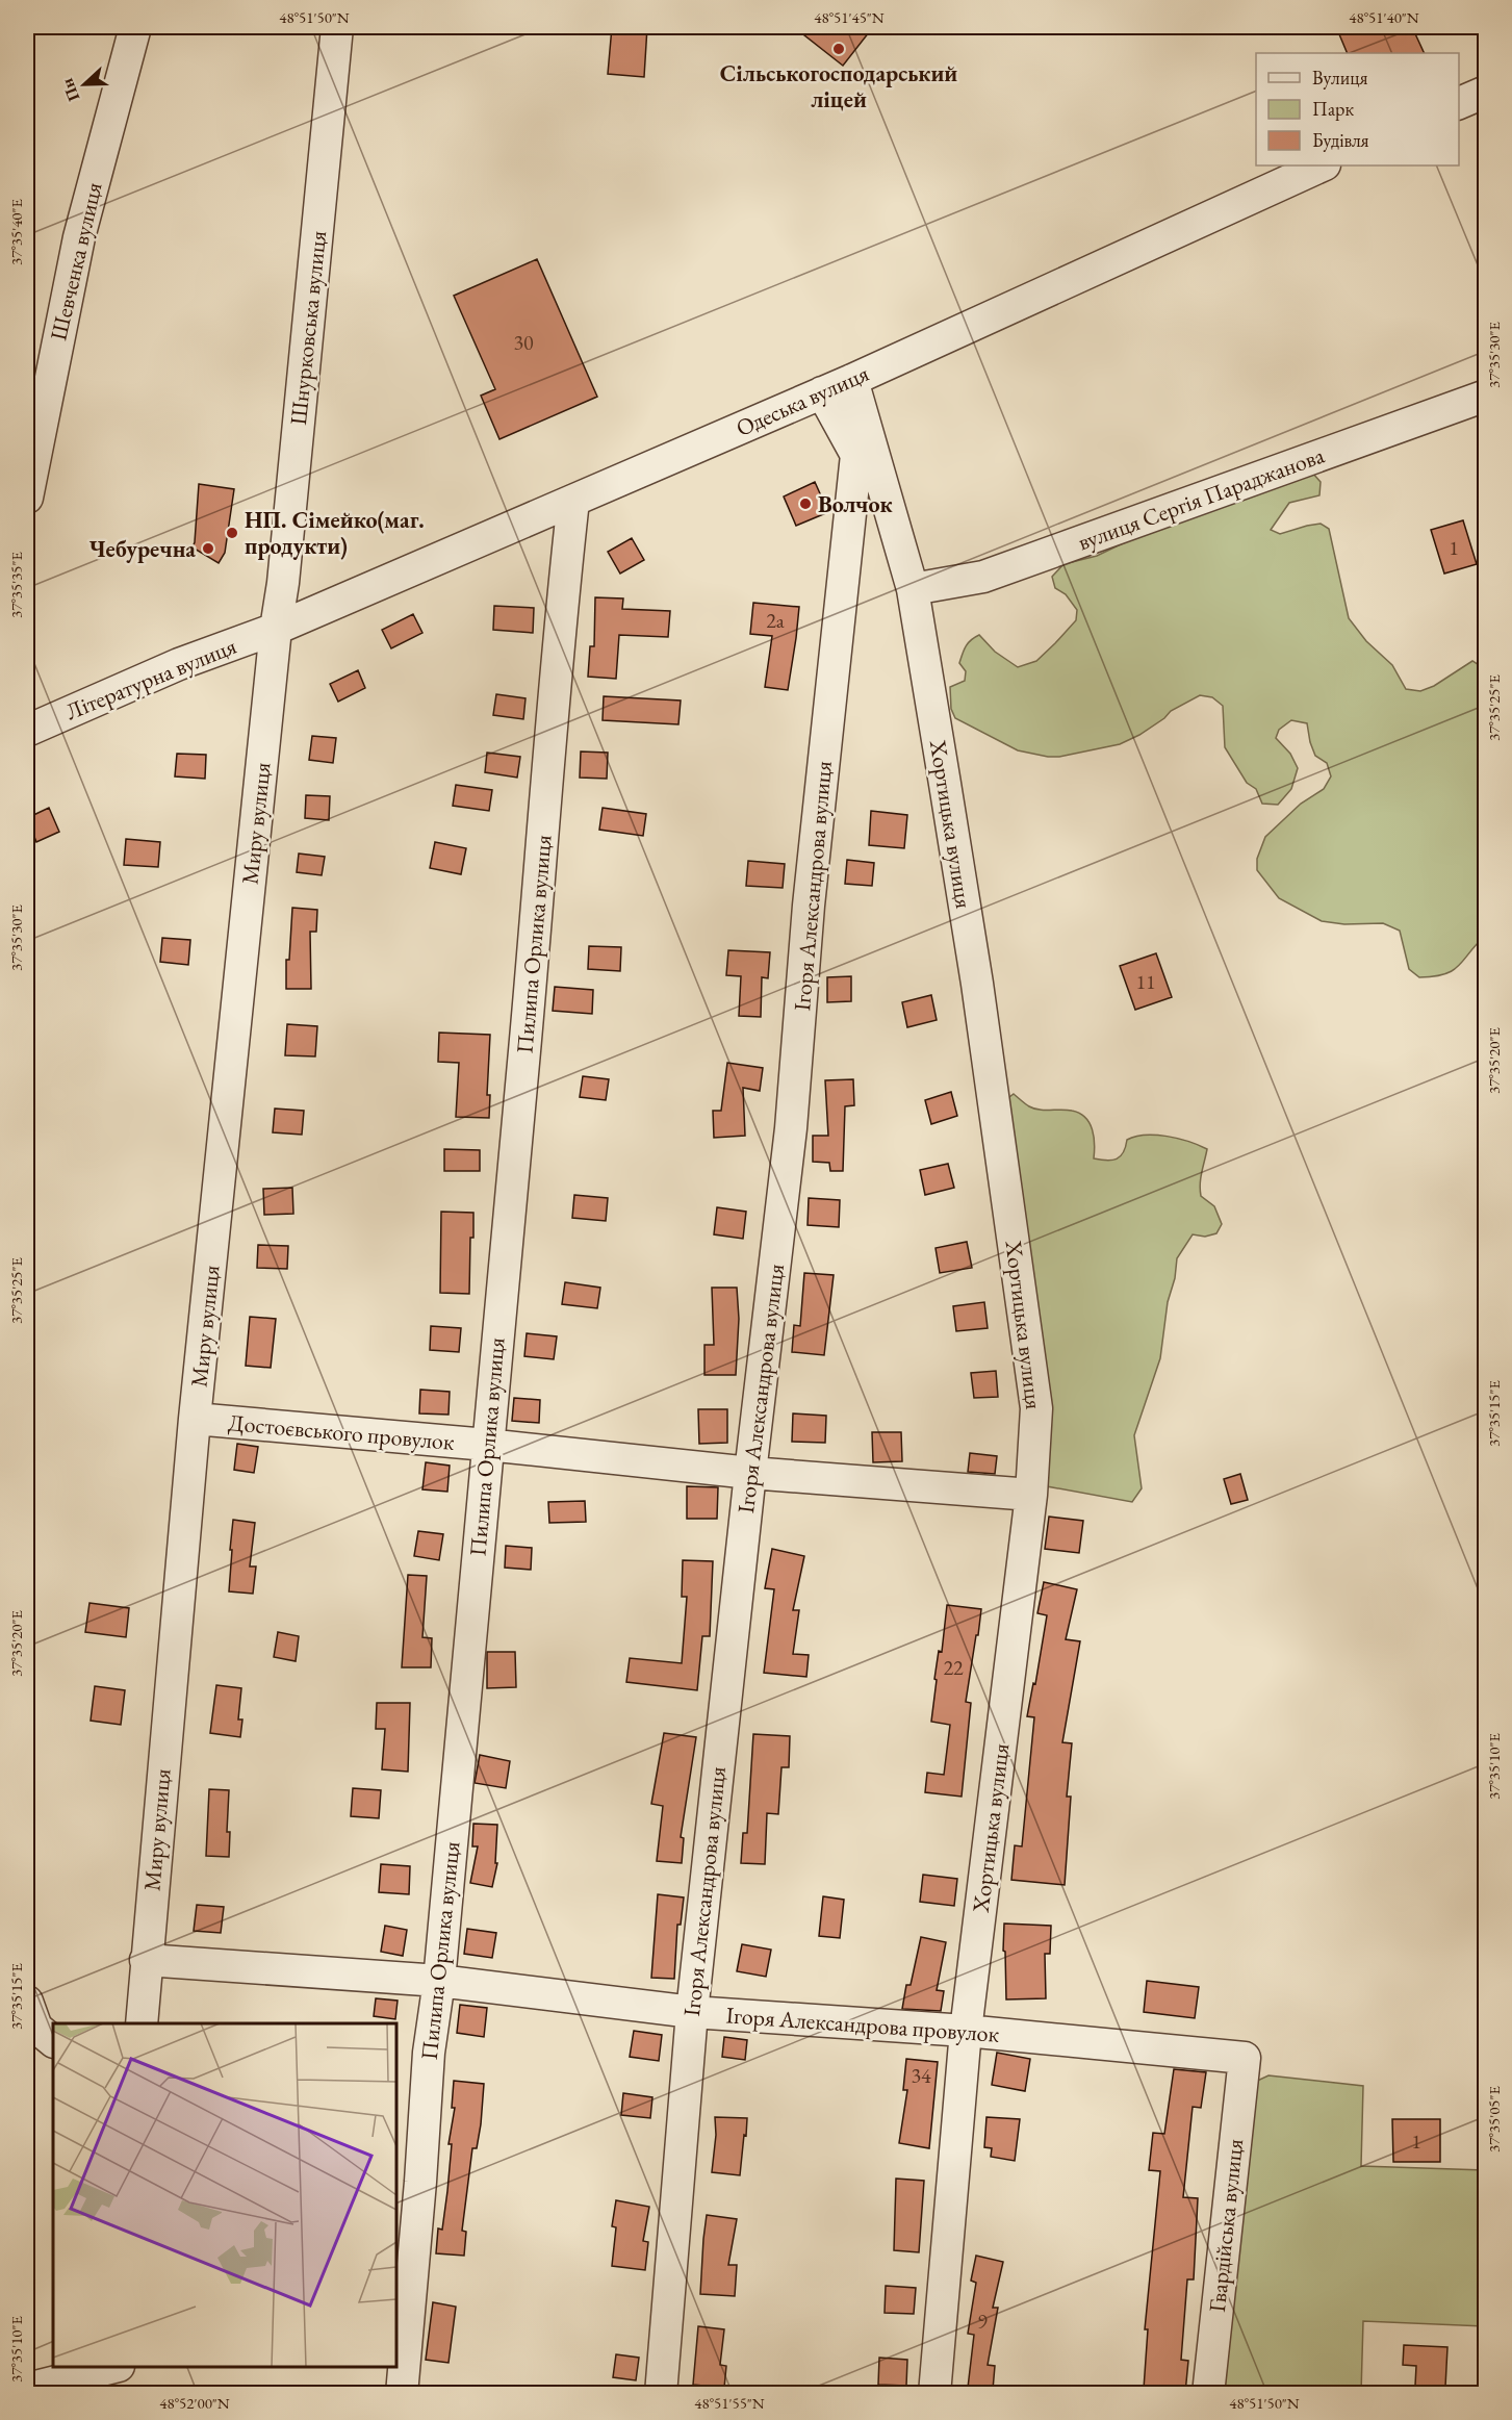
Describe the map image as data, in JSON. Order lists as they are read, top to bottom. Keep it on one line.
{"streets":{"street":["Шевченка вулиця","Шнурковська вулиця","Одеська вулиця","вулиця Сергія Параджанова","Літературна вулиця","Миру вулиця","Хортицька вулиця","Ігоря Александрова вулиця","Пилипа Орлика вулиця","Достоєвського провулок","Ігоря Александрова провулок","Гвардійська вулиця"]},"crossings":[["Шнурковська вулиця","Одеська вулиця"],["Шнурковська вулиця","Літературна вулиця"],["Шнурковська вулиця","Миру вулиця"],["Одеська вулиця","Літературна вулиця"],["Одеська вулиця","Миру вулиця"],["Одеська вулиця","Хортицька вулиця"],["Одеська вулиця","Ігоря Александрова вулиця"],["Одеська вулиця","Пилипа Орлика вулиця"],["вулиця Сергія Параджанова","Хортицька вулиця"],["Літературна вулиця","Миру вулиця"],["Миру вулиця","Достоєвського провулок"],["Миру вулиця","Ігоря Александрова провулок"],["Хортицька вулиця","Достоєвського провулок"],["Хортицька вулиця","Ігоря Александрова провулок"],["Ігоря Александрова вулиця","Достоєвського провулок"],["Ігоря Александрова вулиця","Ігоря Александрова провулок"],["Пилипа Орлика вулиця","Достоєвського провулок"],["Пилипа Орлика вулиця","Ігоря Александрова провулок"],["Ігоря Александрова провулок","Гвардійська вулиця"]],"places":["Сільськогосподарський ліцей","Волчок","НП. Сімейко(маг. продукти)","Чебуречна"],"house_numbers":["30","1","2а","11","22","34","1","9"],"legend":["Вулиця","Парк","Будівля"],"north":"left","coordinates":["48°51'50\"N","48°51'45\"N","48°51'40\"N","37°35'40\"E","37°35'30\"E","37°35'35\"E","37°35'25\"E","37°35'20\"E","37°35'15\"E","37°35'10\"E","37°35'05\"E","48°52'00\"N","48°51'55\"N"]}
